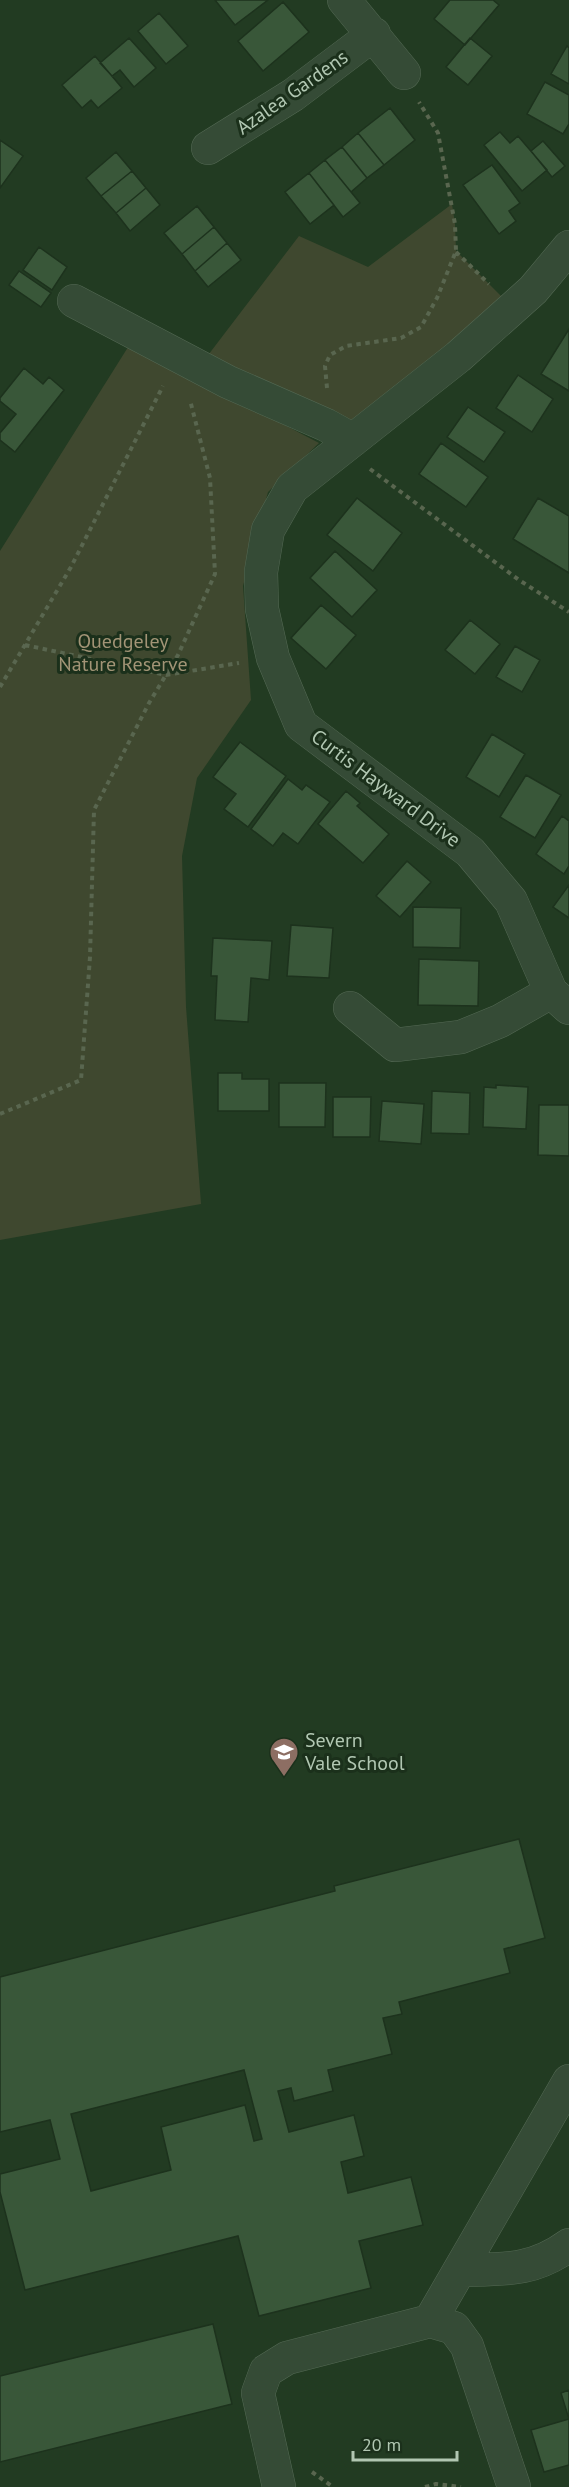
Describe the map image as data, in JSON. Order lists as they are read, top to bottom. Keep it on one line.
{"streets":{"street":["Azalea Gardens","Curtis Hayward Drive"]},"parks":["Quedgeley Nature Reserve"],"places":{"school or university":["Severn Vale School"]},"scale_bar":"20 m"}
